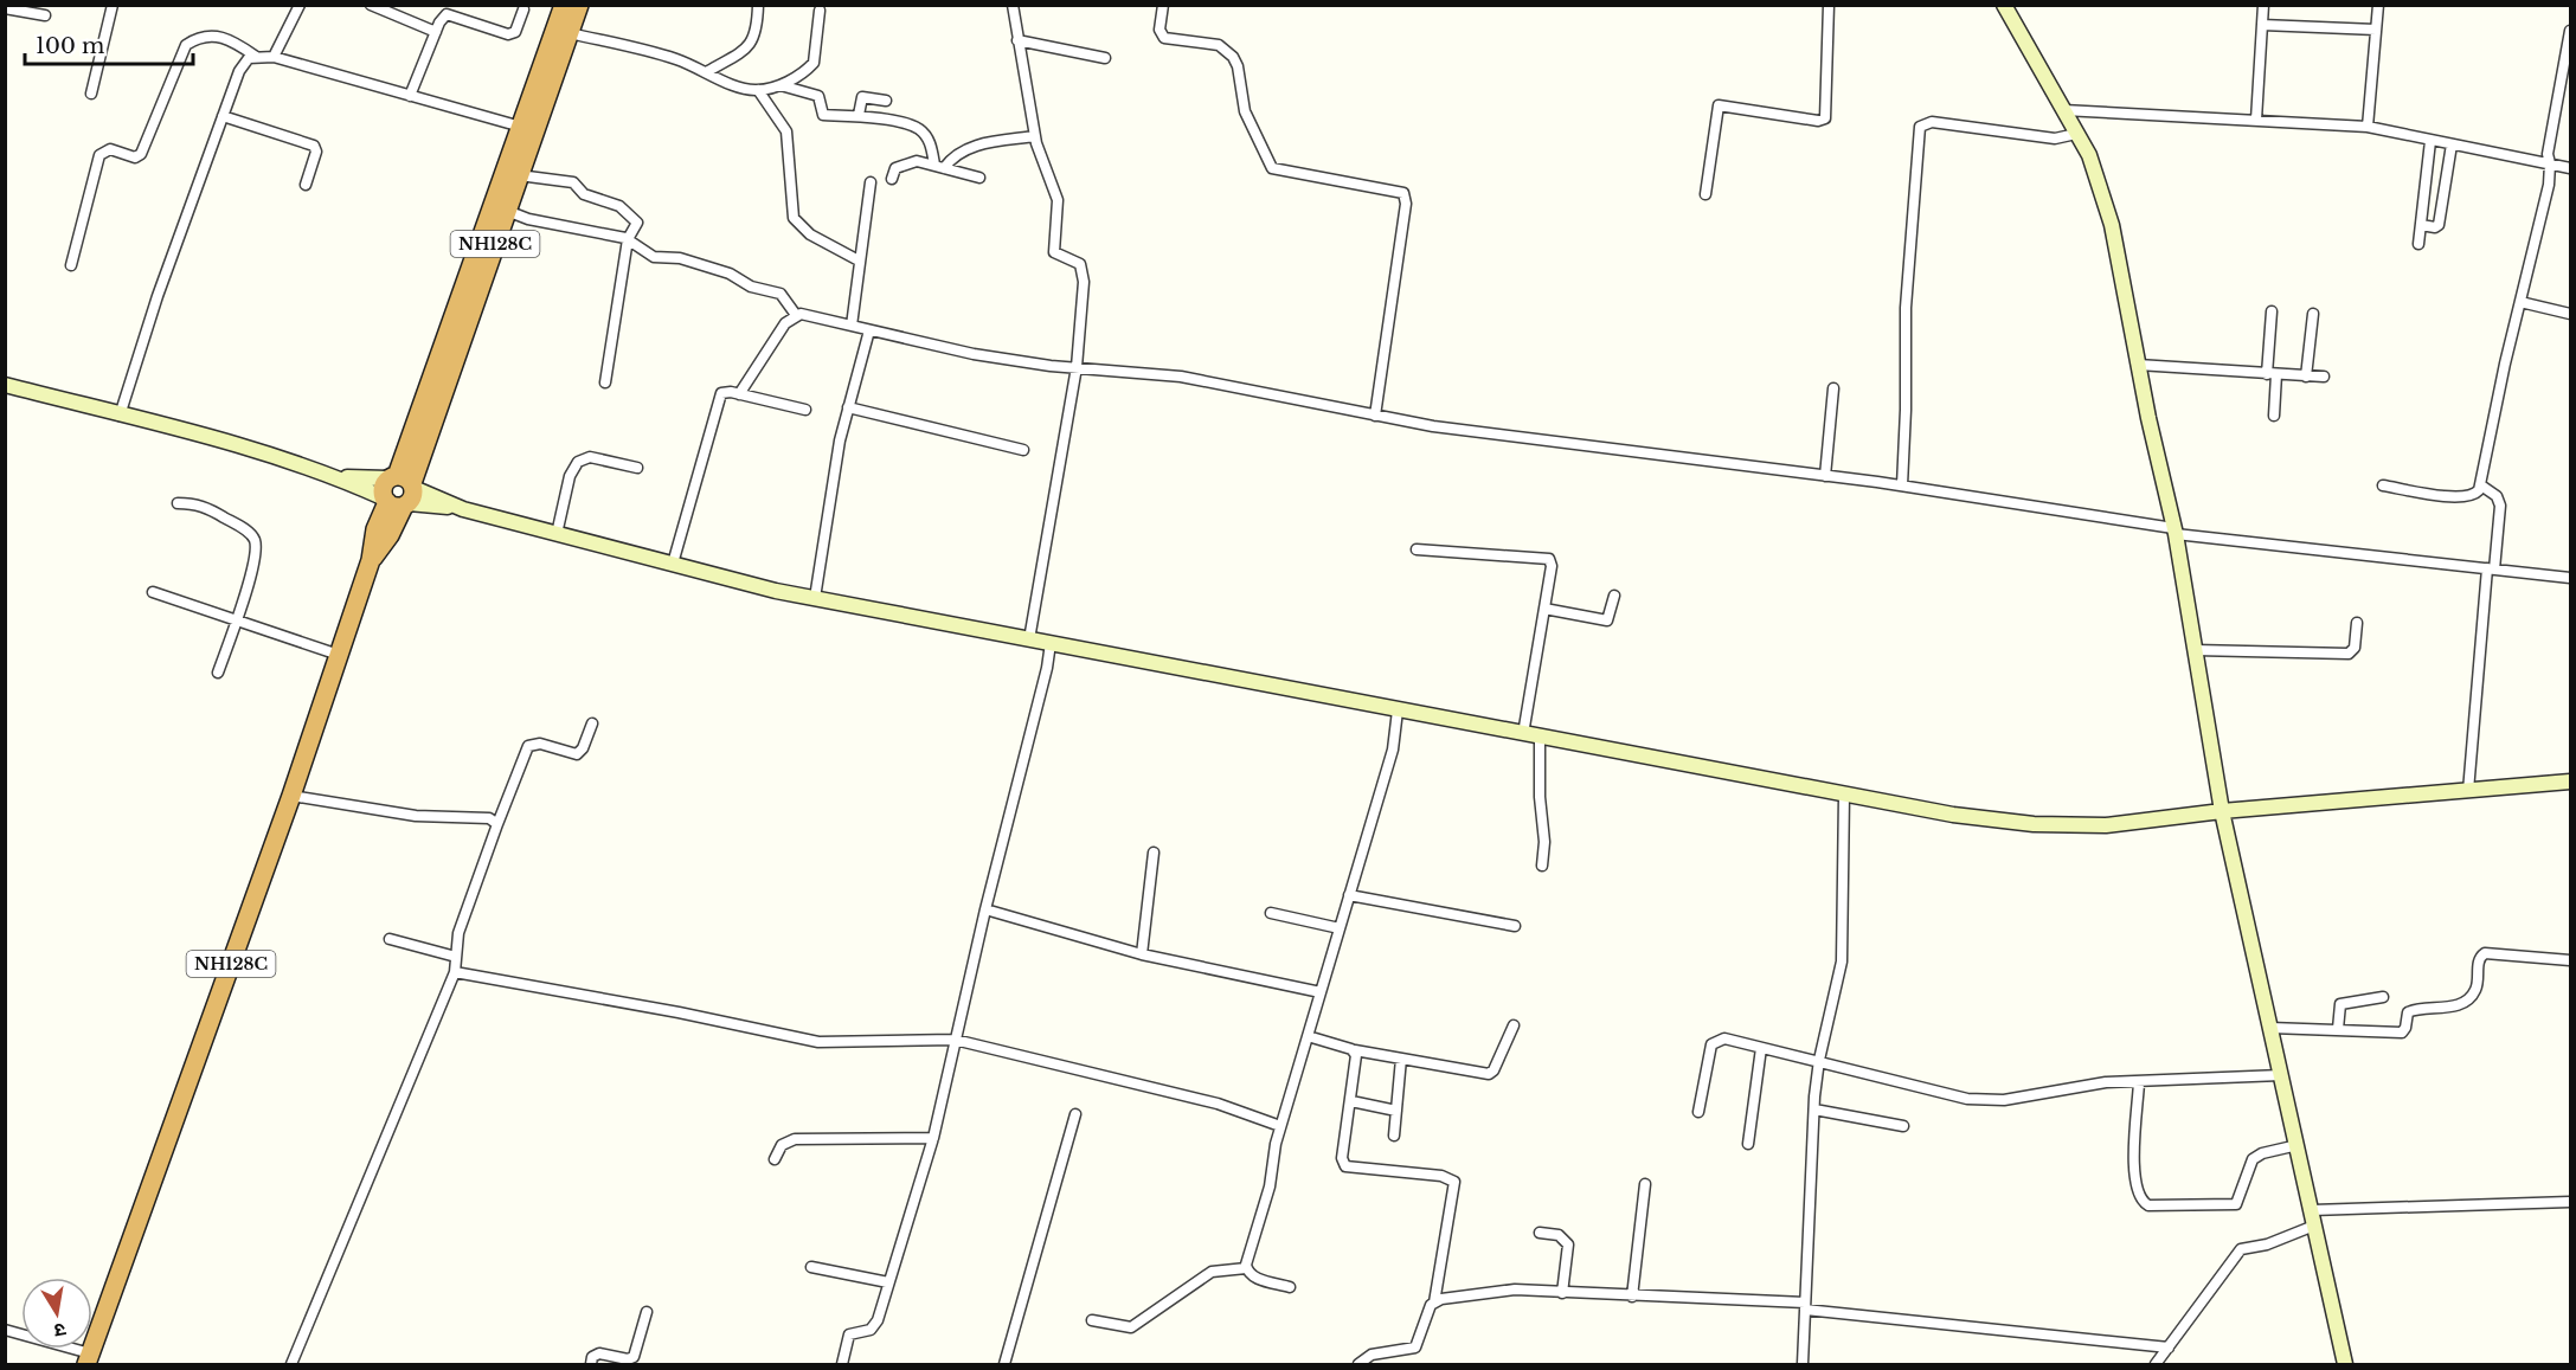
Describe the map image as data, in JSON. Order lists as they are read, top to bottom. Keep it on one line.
{"streets":{"highway":["NH128C"]},"scale_bar":"100 m","north":"bottom"}
